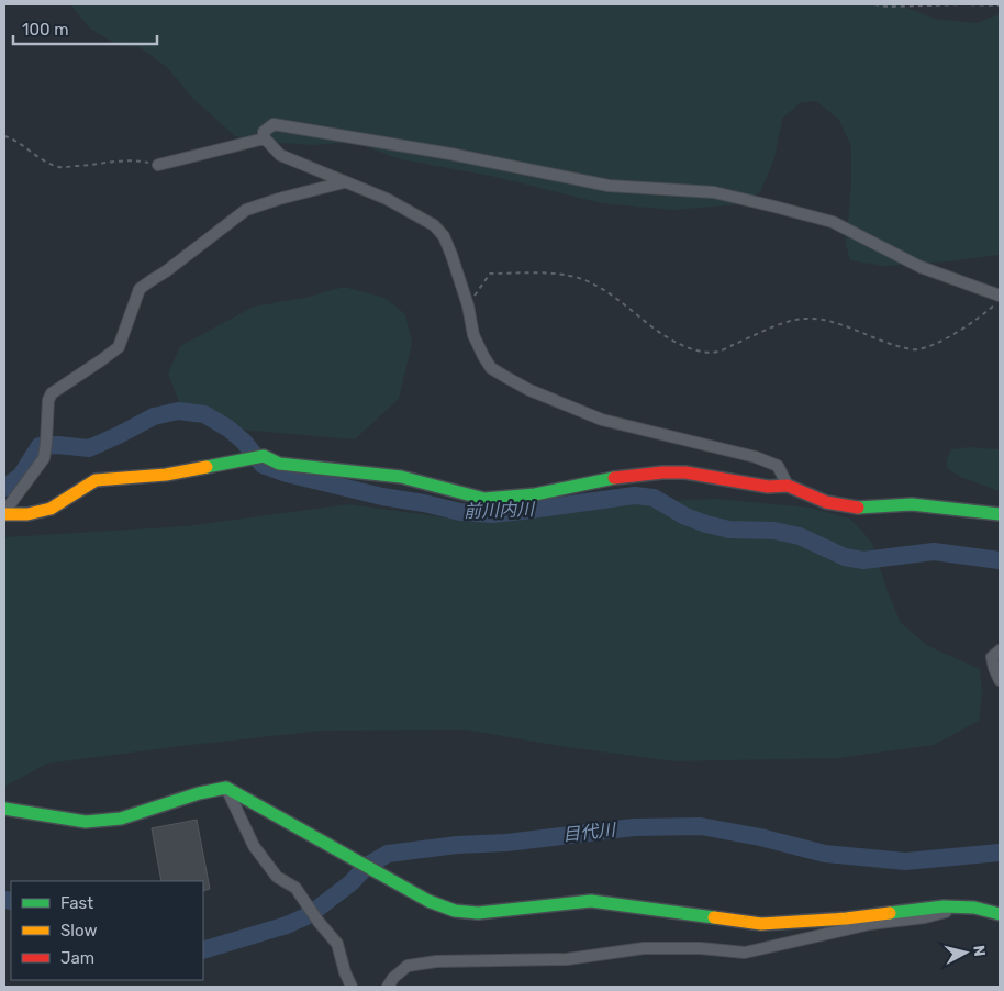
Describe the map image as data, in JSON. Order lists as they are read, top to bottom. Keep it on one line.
{"water":["前川内川","目代川"],"legend":["Fast","Slow","Jam"],"scale_bar":"100 m","north":"right"}
